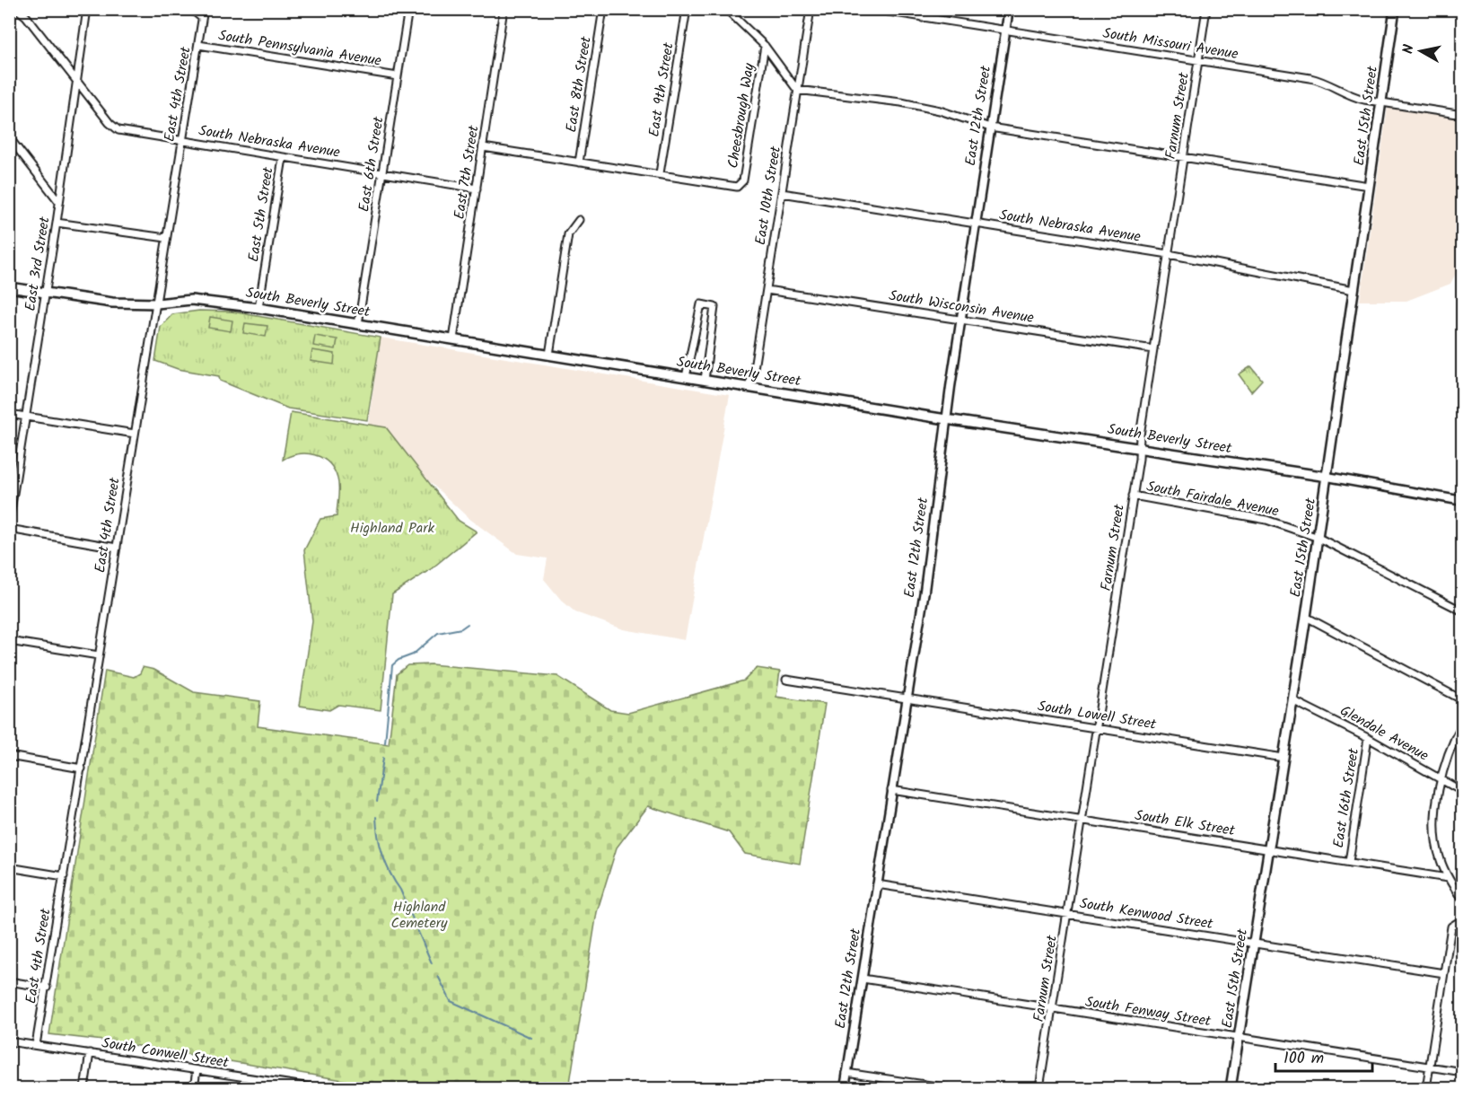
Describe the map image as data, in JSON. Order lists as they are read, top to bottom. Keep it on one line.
{"streets":{"main road":["East 15th Street","South Beverly Street"],"street":["South Missouri Avenue","South Pennsylvania Avenue","East 8th Street","East 9th Street","East 4th Street","Cheesbrough Way","East 12th Street","Farnum Street","South Nebraska Avenue","East 6th Street","East 7th Street","East 10th Street","East 5th Street","East 3rd Street","South Wisconsin Avenue","South Fairdale Avenue","South Lowell Street","Glendale Avenue","East 16th Street","South Elk Street","South Kenwood Street","South Fenway Street","South Conwell Street"]},"crossings":[["South Missouri Avenue","East 12th Street"],["South Missouri Avenue","Farnum Street"],["South Missouri Avenue","East 15th Street"],["South Pennsylvania Avenue","East 4th Street"],["South Pennsylvania Avenue","East 6th Street"],["East 9th Street","Cheesbrough Way"],["East 4th Street","South Nebraska Avenue"],["East 4th Street","South Beverly Street"],["East 4th Street","South Conwell Street"],["East 12th Street","South Nebraska Avenue"],["East 12th Street","South Beverly Street"],["East 12th Street","South Wisconsin Avenue"],["East 12th Street","South Lowell Street"],["East 12th Street","South Elk Street"],["East 12th Street","South Kenwood Street"],["East 12th Street","South Fenway Street"],["Farnum Street","South Nebraska Avenue"],["Farnum Street","South Beverly Street"],["Farnum Street","South Wisconsin Avenue"],["Farnum Street","South Fairdale Avenue"],["Farnum Street","South Lowell Street"],["Farnum Street","South Elk Street"],["Farnum Street","South Kenwood Street"],["Farnum Street","South Fenway Street"],["East 15th Street","South Nebraska Avenue"],["East 15th Street","South Beverly Street"],["East 15th Street","South Fairdale Avenue"],["East 15th Street","South Lowell Street"],["East 15th Street","Glendale Avenue"],["East 15th Street","South Elk Street"],["East 15th Street","South Kenwood Street"],["East 15th Street","South Fenway Street"],["South Nebraska Avenue","East 6th Street"],["South Nebraska Avenue","East 7th Street"],["South Nebraska Avenue","East 10th Street"],["South Nebraska Avenue","East 5th Street"],["South Nebraska Avenue","East 3rd Street"],["East 6th Street","South Beverly Street"],["East 7th Street","South Beverly Street"],["East 10th Street","South Beverly Street"],["East 10th Street","South Wisconsin Avenue"],["East 5th Street","South Beverly Street"],["East 3rd Street","South Beverly Street"],["Glendale Avenue","East 16th Street"],["East 16th Street","South Elk Street"]],"parks":["Highland Park","Highland Cemetery"],"scale_bar":"100 m","north":"left"}
